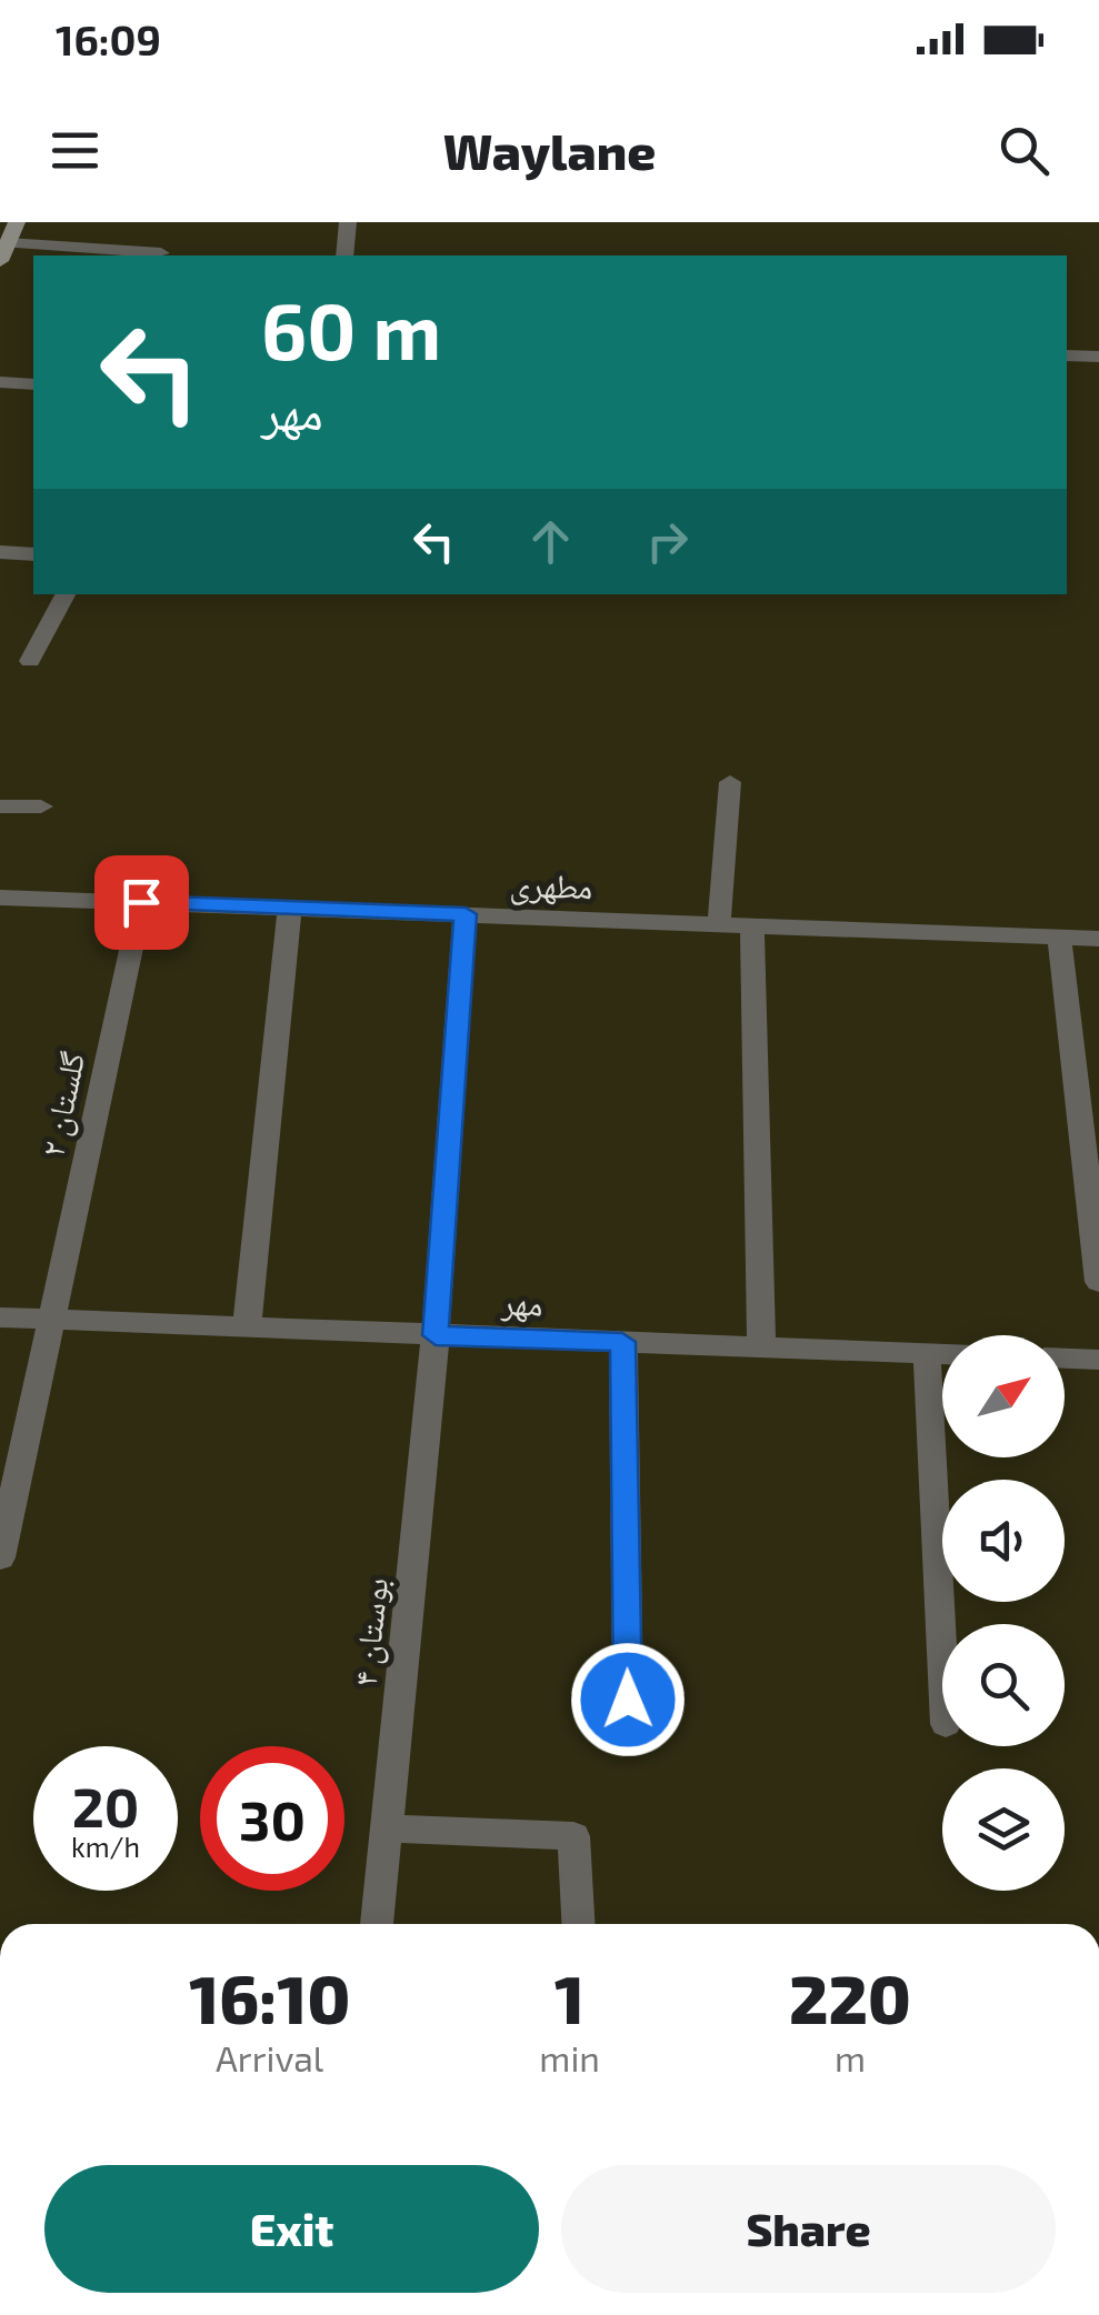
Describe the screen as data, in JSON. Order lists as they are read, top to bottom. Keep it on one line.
{"streets":{"street":["مطهری","گلستان ۲","مهر","بوستان ۴"]},"crossings":[["مطهری","گلستان ۲"],["مطهری","بوستان ۴"],["گلستان ۲","مهر"],["مهر","بوستان ۴"]],"north":"top right","page":{"status":"16:09","header":"Waylane","turn":["60 m","مهر"],"speed":"20 km/h","limit":"30","eta":["16:10","Arrival","1","min","220","m"],"buttons":["Exit","Share"]}}
